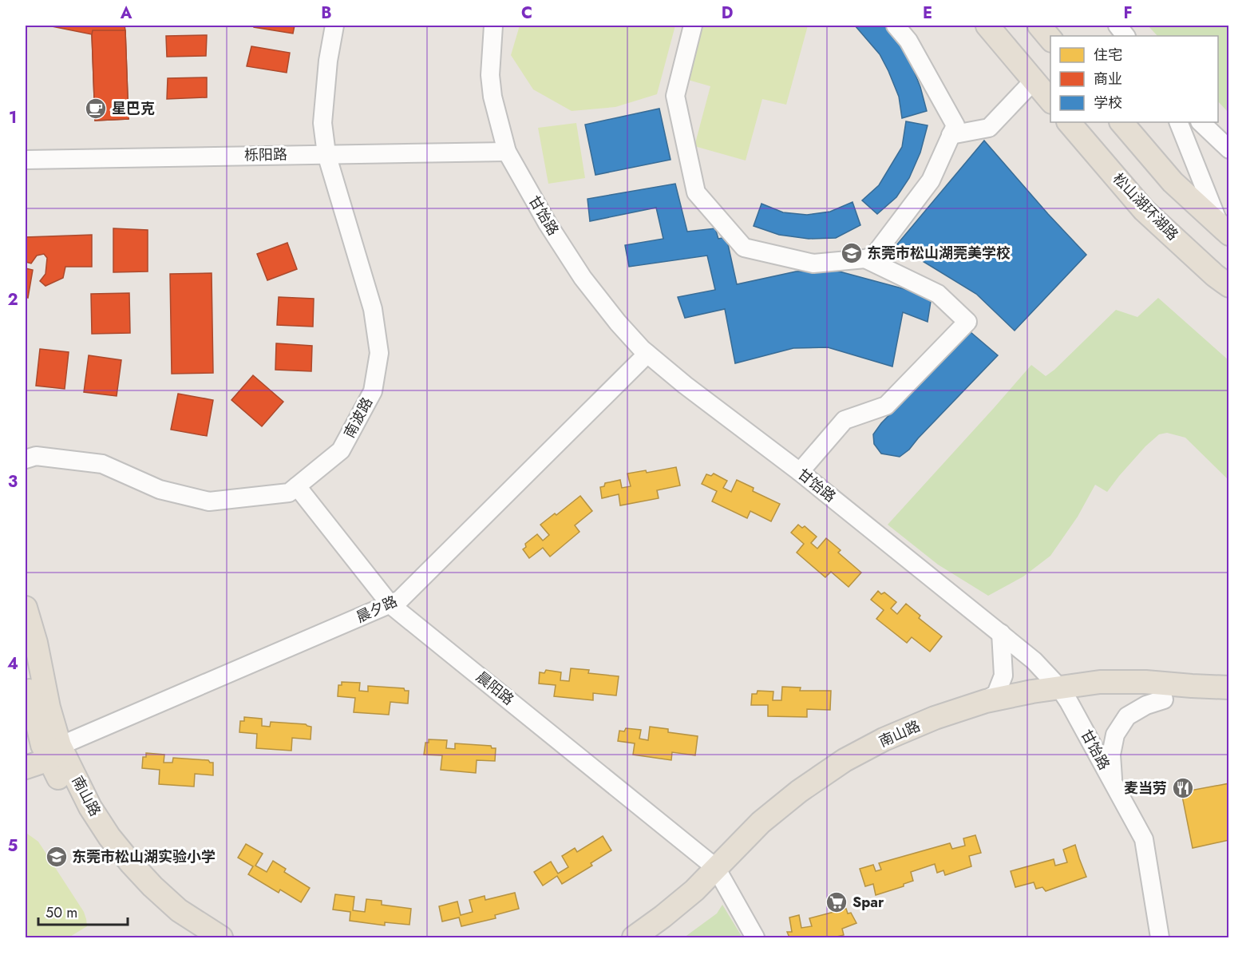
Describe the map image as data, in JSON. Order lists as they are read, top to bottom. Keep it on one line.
{"streets":{"main road":["松山湖环湖路","南山路"],"street":["栎阳路","甘饴路","南波路","晨夕路","晨阳路"]},"crossings":[["栎阳路","甘饴路"],["栎阳路","南波路"],["甘饴路","晨夕路"],["甘饴路","南山路"],["南波路","晨阳路"],["晨夕路","晨阳路"],["晨夕路","南山路"],["晨阳路","南山路"]],"places":{"cafe":["星巴克"],"school or university":["东莞市松山湖莞美学校","东莞市松山湖实验小学"],"restaurant":["麦当劳"],"supermarket":["Spar"]},"legend":["住宅","商业","学校"],"scale_bar":"50 m","grid":{"columns":["A","B","C","D","E","F"],"rows":["1","2","3","4","5"]}}
